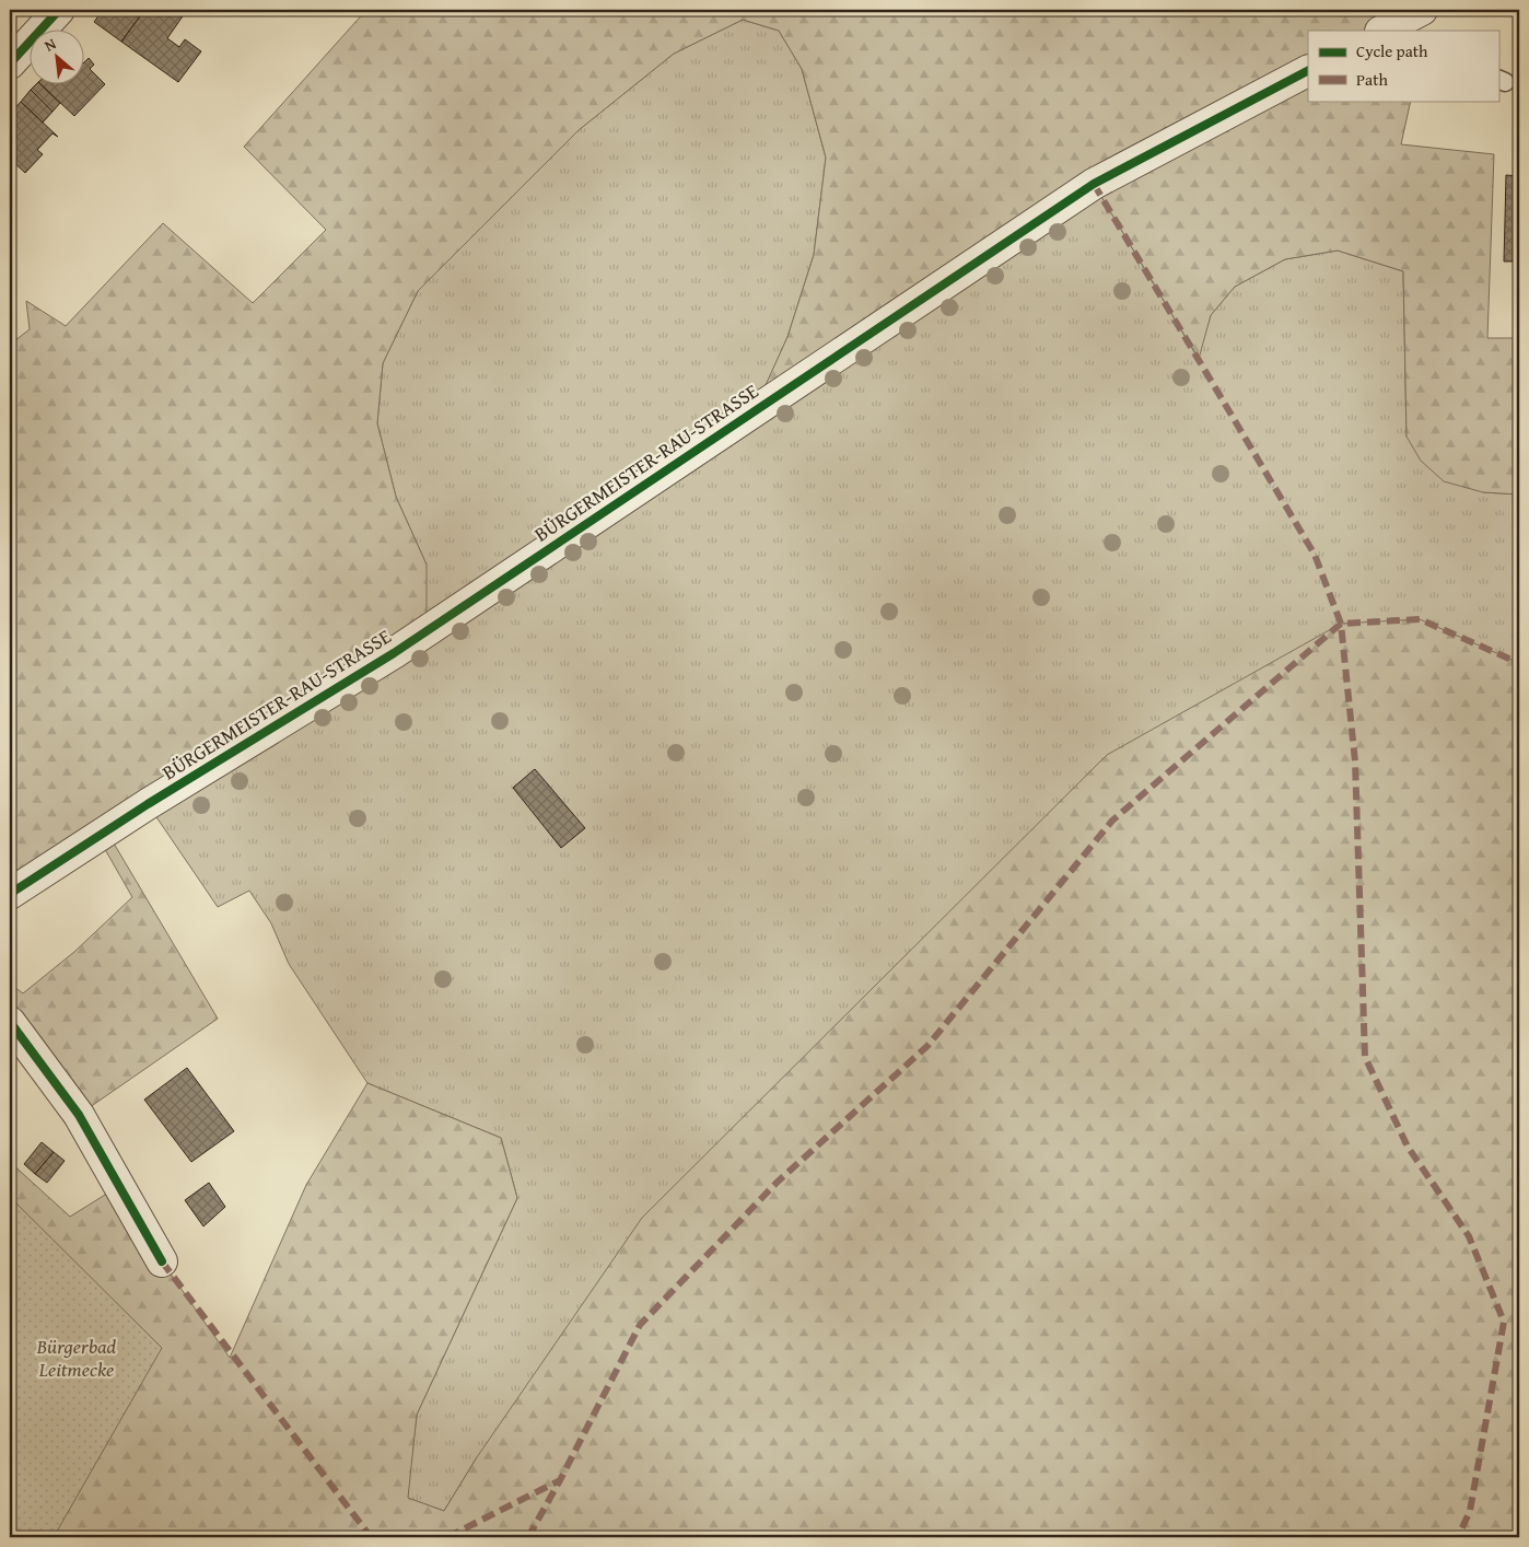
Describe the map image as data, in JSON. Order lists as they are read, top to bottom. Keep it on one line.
{"streets":{"street":["BÜRGERMEISTER-RAU-STRASSE"]},"parks":["Bürgerbad Leitmecke"],"legend":["Cycle path","Path"],"north":"top left"}
